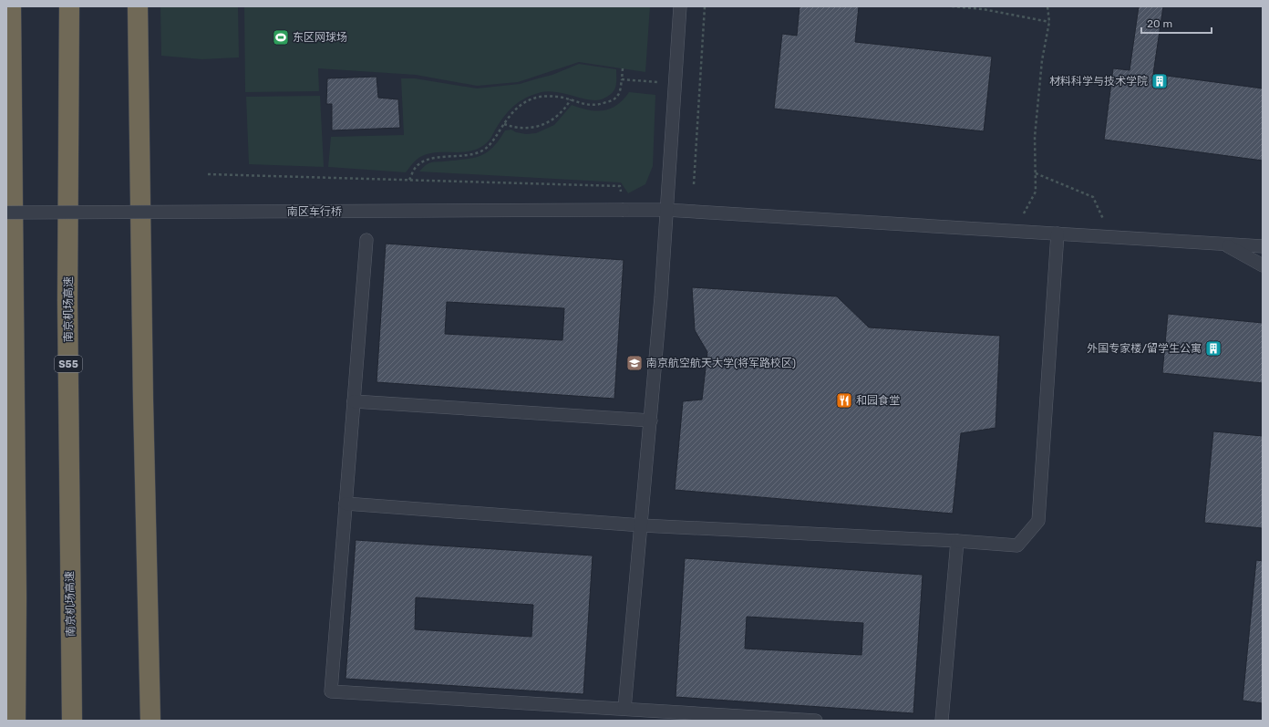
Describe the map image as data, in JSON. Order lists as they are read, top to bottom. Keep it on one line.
{"streets":{"highway":["南京机场高速","S55"],"lane":["南区车行桥"]},"places":{"sports":["东区网球场"],"building":["材料科学与技术学院","外国专家楼/留学生公寓"],"school or university":["南京航空航天大学(将军路校区)"],"restaurant":["和园食堂"]},"scale_bar":"20 m"}
